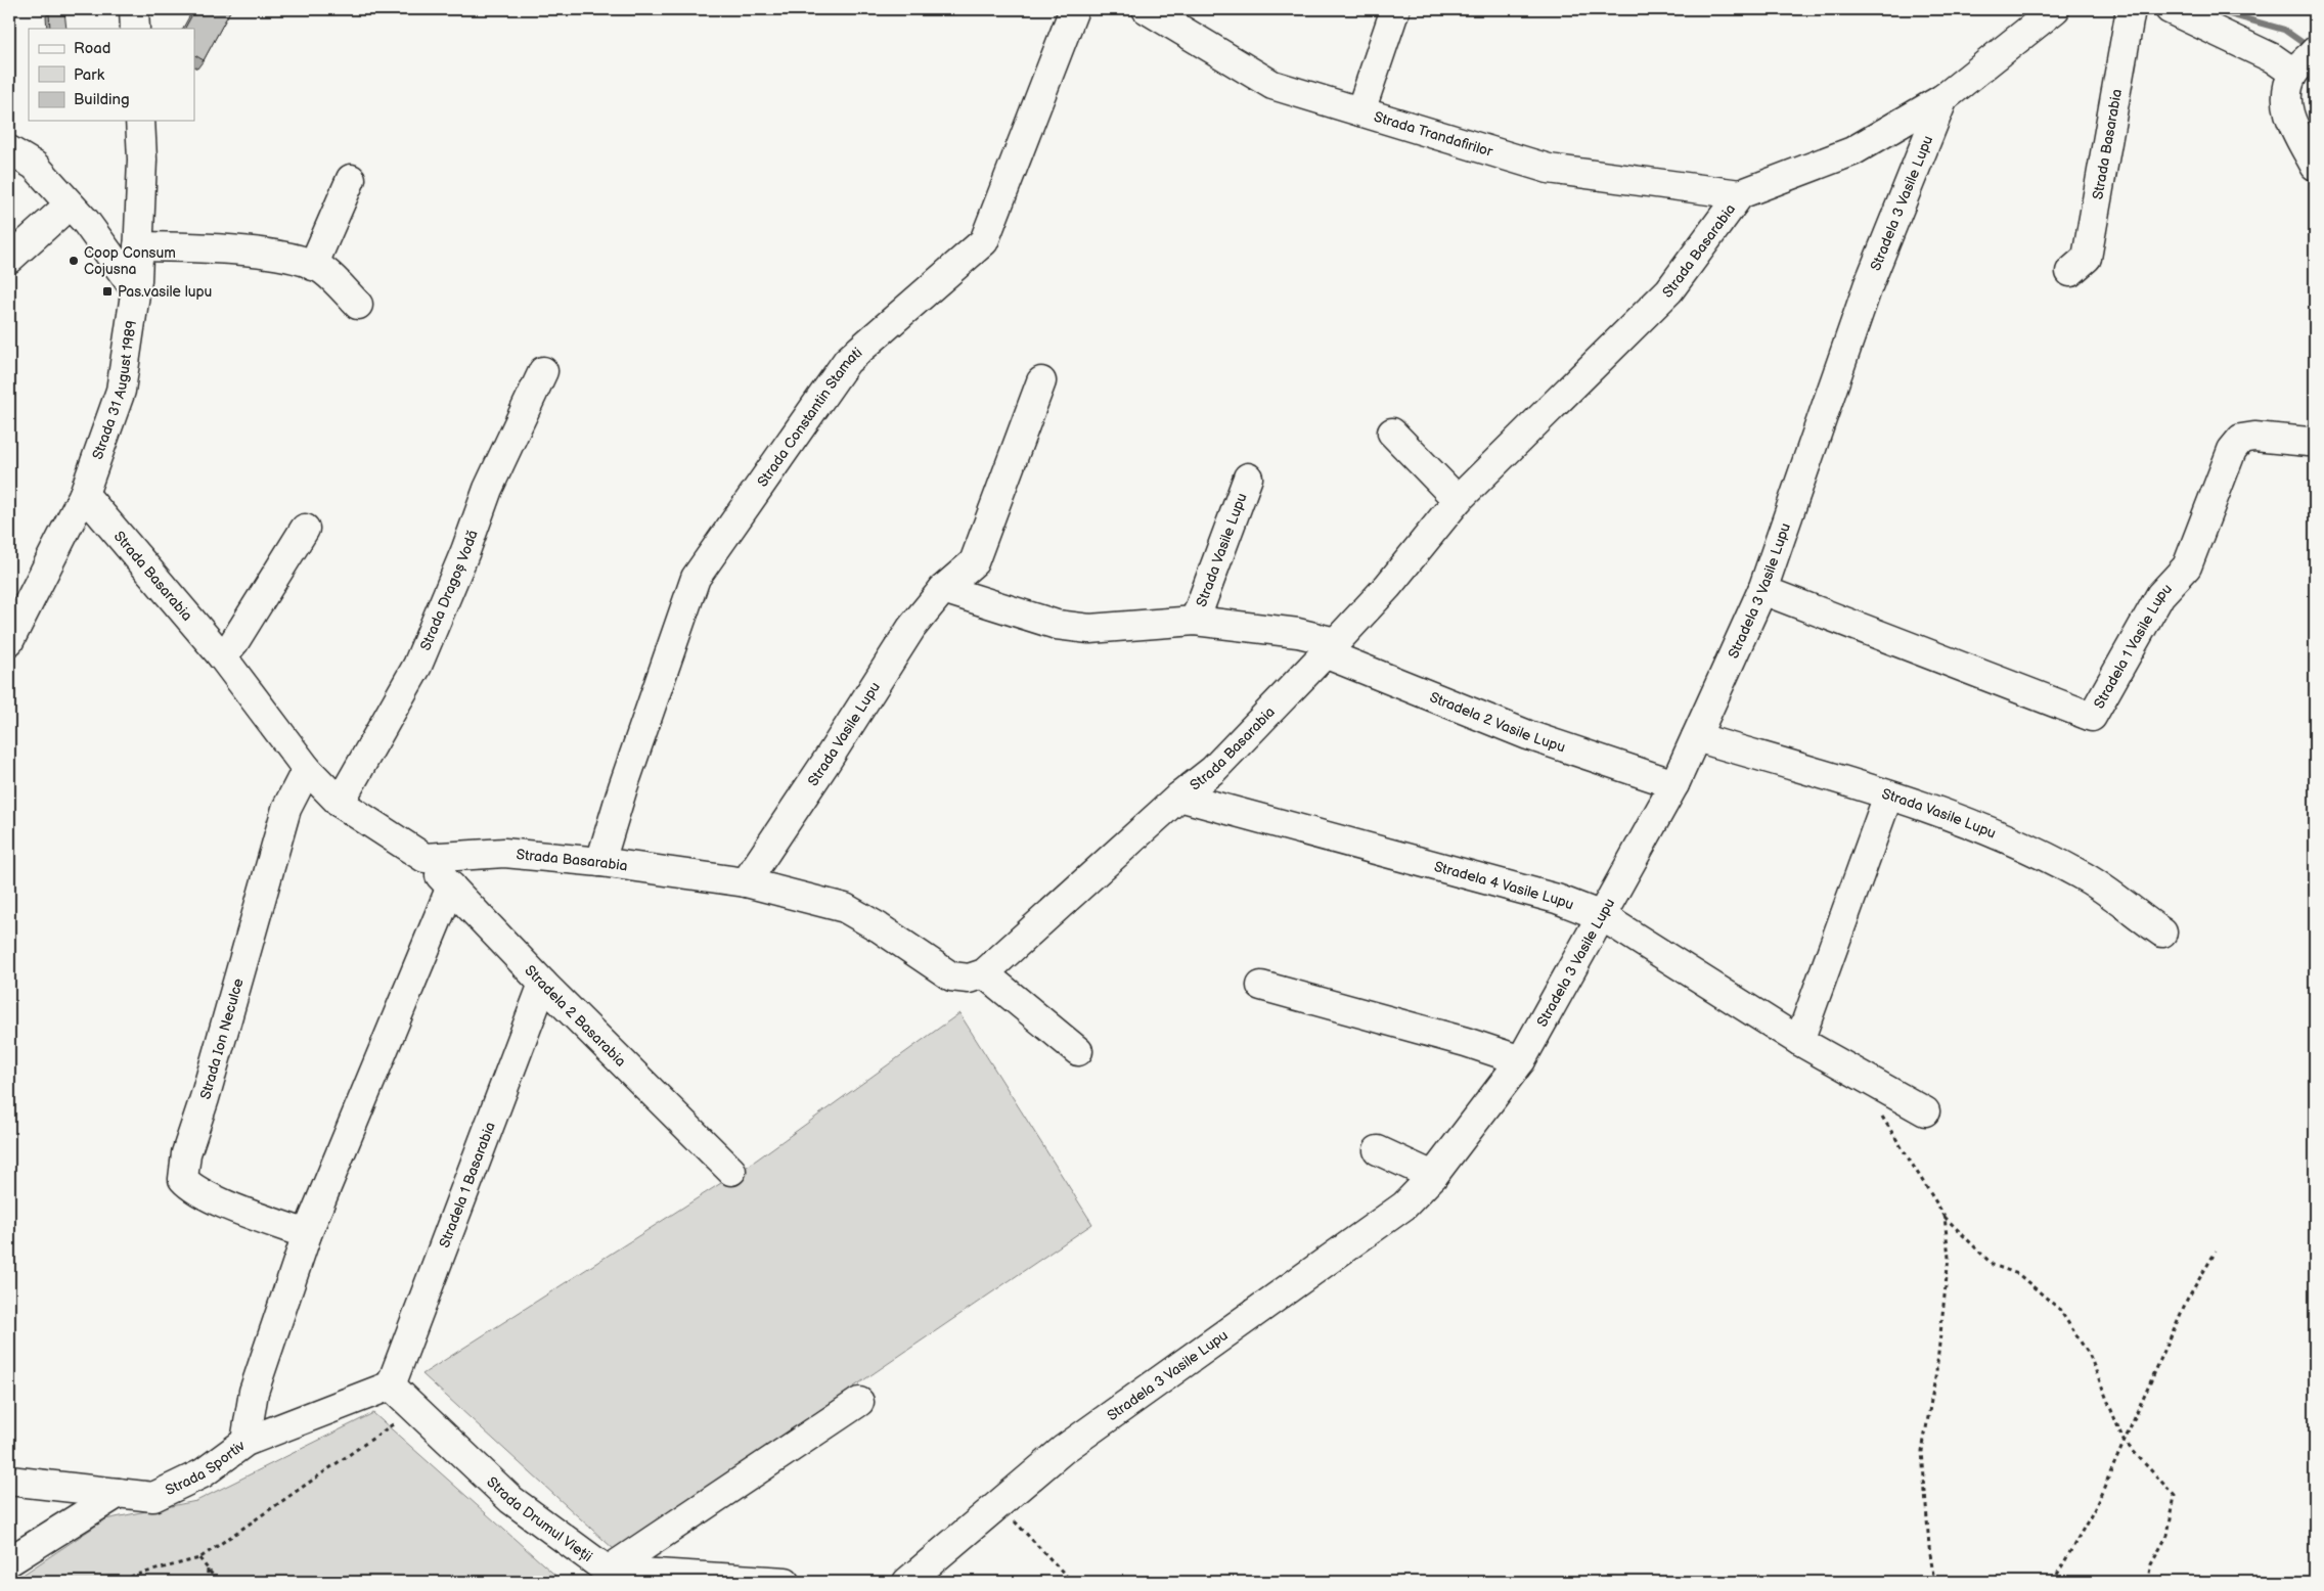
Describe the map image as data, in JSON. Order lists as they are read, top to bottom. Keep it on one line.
{"streets":{"street":["Strada Trandafirilor","Strada Basarabia","Stradela 3 Vasile Lupu","Strada 31 August 1989","Strada Constantin Stamati","Strada Vasile Lupu","Strada Dragoș Vodă","Stradela 1 Vasile Lupu","Stradela 2 Vasile Lupu","Stradela 4 Vasile Lupu","Stradela 2 Basarabia","Strada Ion Neculce","Stradela 1 Basarabia","Strada Sportiv","Strada Drumul Vieții"]},"crossings":[["Strada Trandafirilor","Strada Basarabia"],["Strada Basarabia","Stradela 3 Vasile Lupu"],["Strada Basarabia","Strada 31 August 1989"],["Strada Basarabia","Strada Constantin Stamati"],["Strada Basarabia","Strada Vasile Lupu"],["Strada Basarabia","Strada Dragoș Vodă"],["Strada Basarabia","Stradela 2 Vasile Lupu"],["Strada Basarabia","Stradela 4 Vasile Lupu"],["Strada Basarabia","Stradela 2 Basarabia"],["Strada Basarabia","Strada Ion Neculce"],["Stradela 3 Vasile Lupu","Strada Vasile Lupu"],["Stradela 3 Vasile Lupu","Stradela 1 Vasile Lupu"],["Stradela 3 Vasile Lupu","Stradela 2 Vasile Lupu"],["Stradela 3 Vasile Lupu","Stradela 4 Vasile Lupu"],["Strada Vasile Lupu","Stradela 2 Vasile Lupu"],["Stradela 2 Basarabia","Stradela 1 Basarabia"],["Stradela 1 Basarabia","Strada Sportiv"],["Stradela 1 Basarabia","Strada Drumul Vieții"],["Strada Sportiv","Strada Drumul Vieții"]],"places":{"other":["Coop Consum Cojusna"],"transit":["Pas.vasile lupu"]},"legend":["Road","Park","Building"]}
